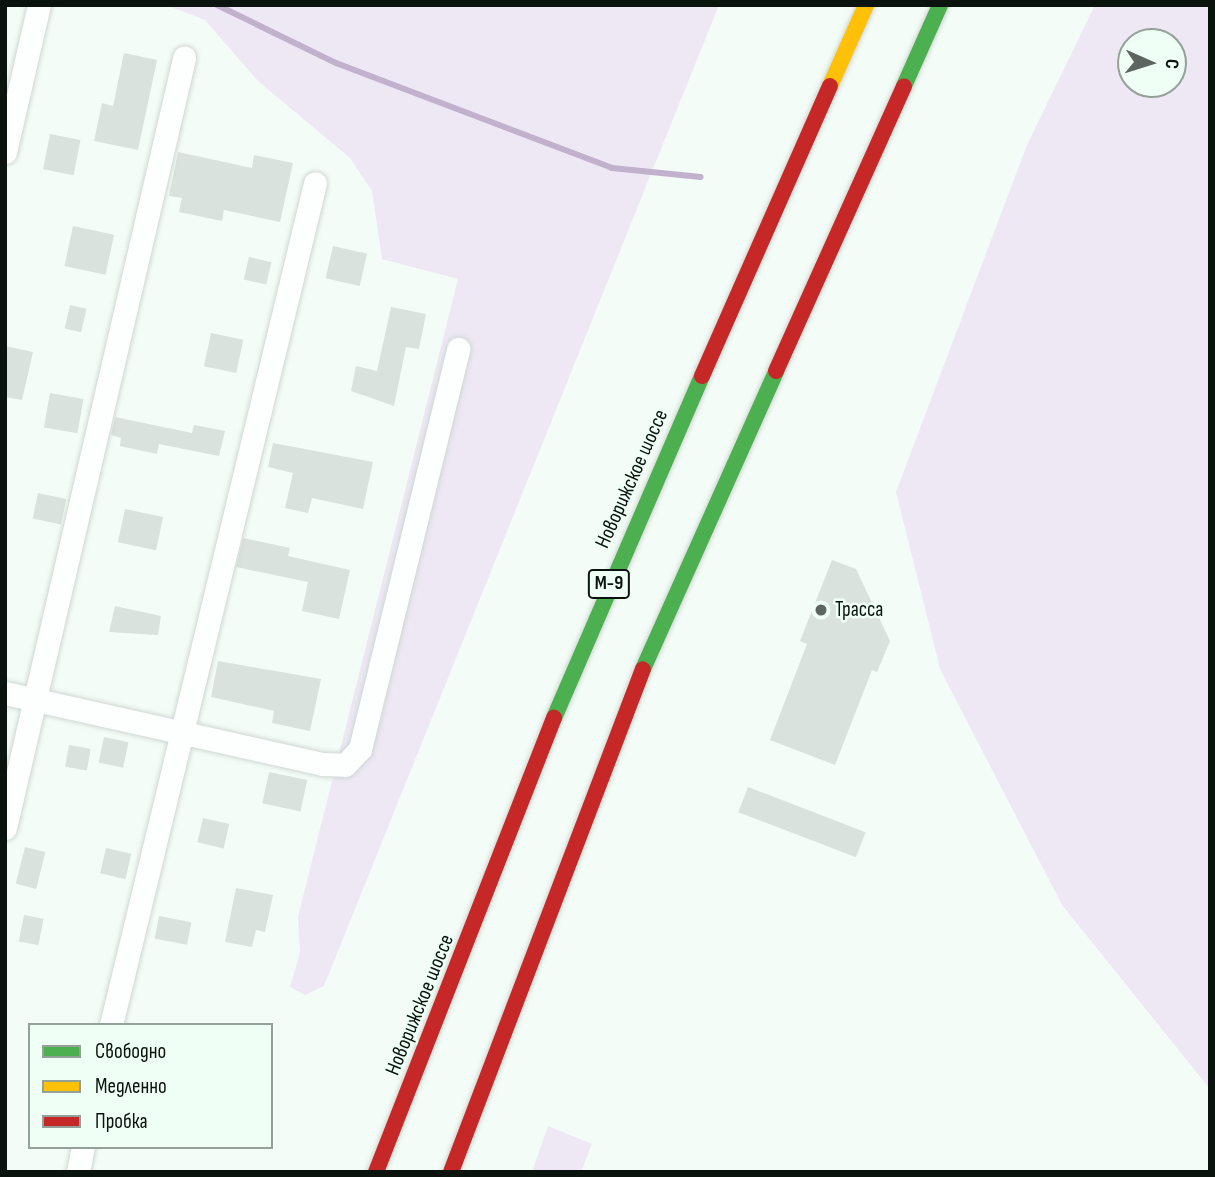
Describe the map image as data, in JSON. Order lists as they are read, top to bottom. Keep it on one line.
{"streets":{"highway":["Новорижское шоссе","М-9"]},"places":["Трасса"],"legend":["Свободно","Медленно","Пробка"],"north":"right"}
